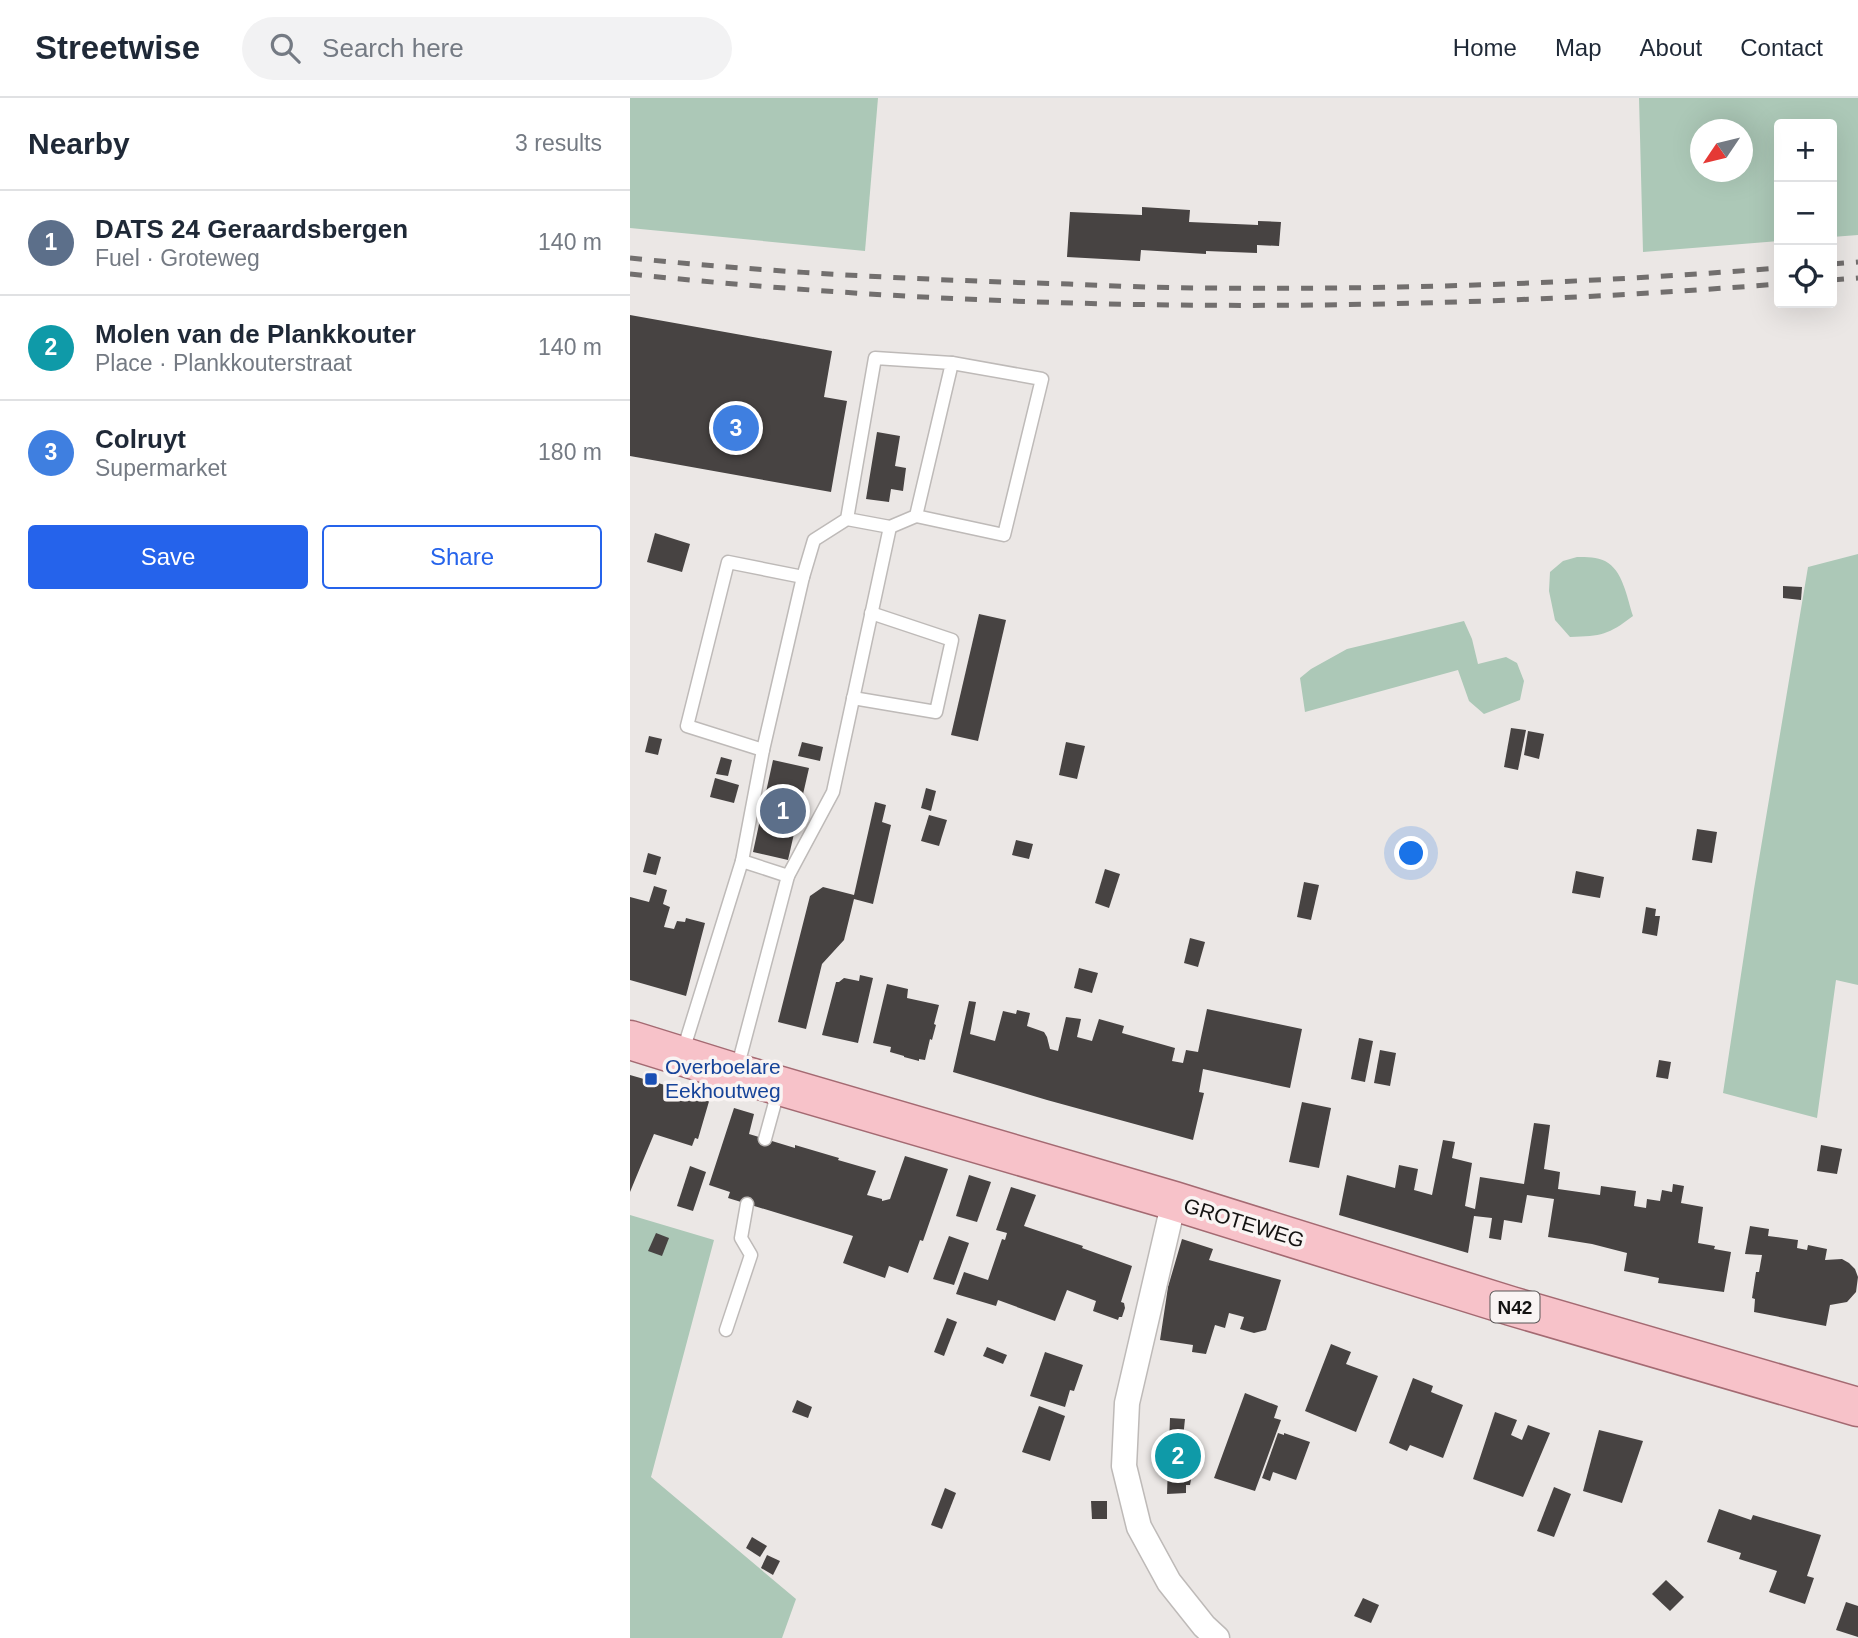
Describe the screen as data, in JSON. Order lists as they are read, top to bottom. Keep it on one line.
{"streets":{"main road":["GROTEWEG","N42"]},"places":{"transit":["Overboelare Eekhoutweg"]},"north":"bottom left","page":{"header":"Streetwise","search":"Search here","nav":["Home","Map","About","Contact"],"heading":["Nearby","3 results"],"map_buttons":["+","−"],"list":[{"mark":"1","name":"DATS 24 Geraardsbergen","note":"Fuel · Groteweg","value":"140 m"},{"mark":"2","name":"Molen van de Plankkouter","note":"Place · Plankkouterstraat","value":"140 m"},{"mark":"3","name":"Colruyt","note":"Supermarket","value":"180 m"}],"pins":["3","1","2"],"buttons":["Save","Share"]}}
